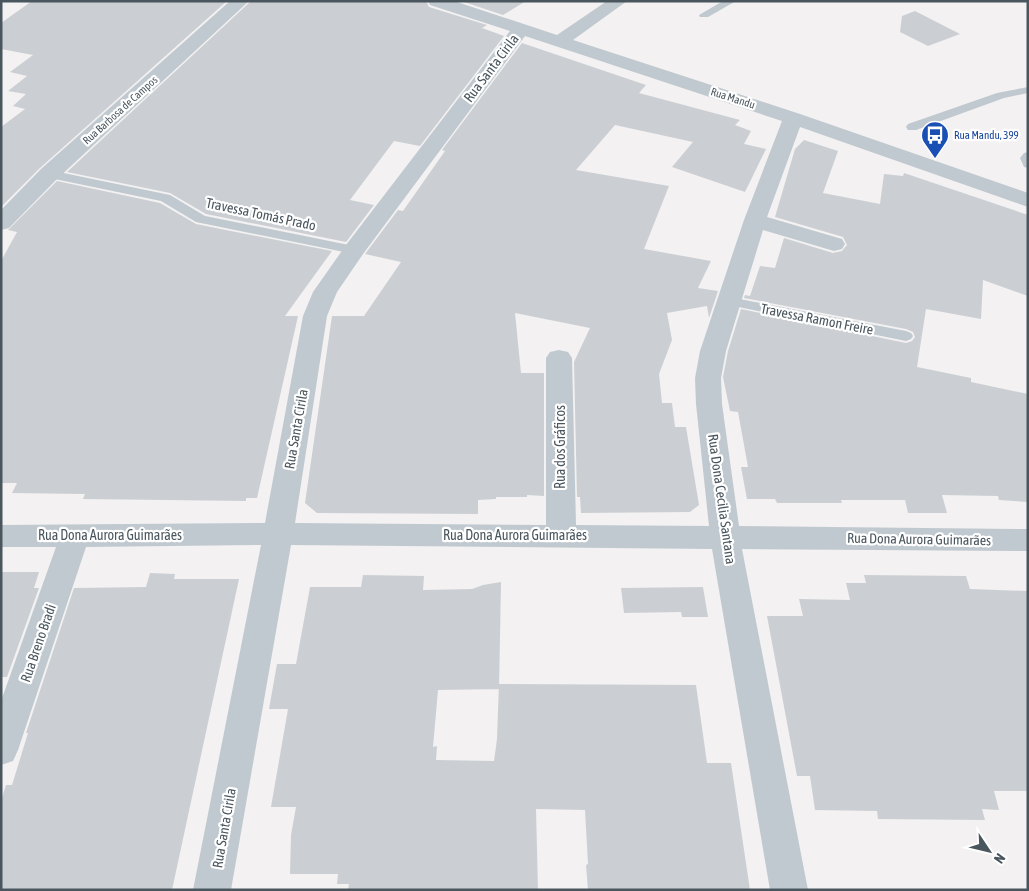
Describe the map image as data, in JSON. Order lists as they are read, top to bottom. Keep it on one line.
{"streets":{"street":["Rua Santa Cirila","Rua Mandu","Rua Barbosa de Campos","Rua dos Gráficos","Rua Dona Cecilia Santana","Rua Dona Aurora Guimarães","Rua Breno Bradi"],"lane":["Travessa Tomás Prado","Travessa Ramon Freire"]},"crossings":[["Rua Santa Cirila","Rua Mandu"],["Rua Santa Cirila","Travessa Tomás Prado"],["Rua Santa Cirila","Rua Dona Aurora Guimarães"],["Rua Mandu","Rua Dona Cecilia Santana"],["Rua Barbosa de Campos","Travessa Tomás Prado"],["Travessa Ramon Freire","Rua Dona Cecilia Santana"],["Rua dos Gráficos","Rua Dona Aurora Guimarães"],["Rua Dona Cecilia Santana","Rua Dona Aurora Guimarães"],["Rua Dona Aurora Guimarães","Rua Breno Bradi"]],"places":{"bus stop":["Rua Mandu, 399"]},"north":"bottom right"}
